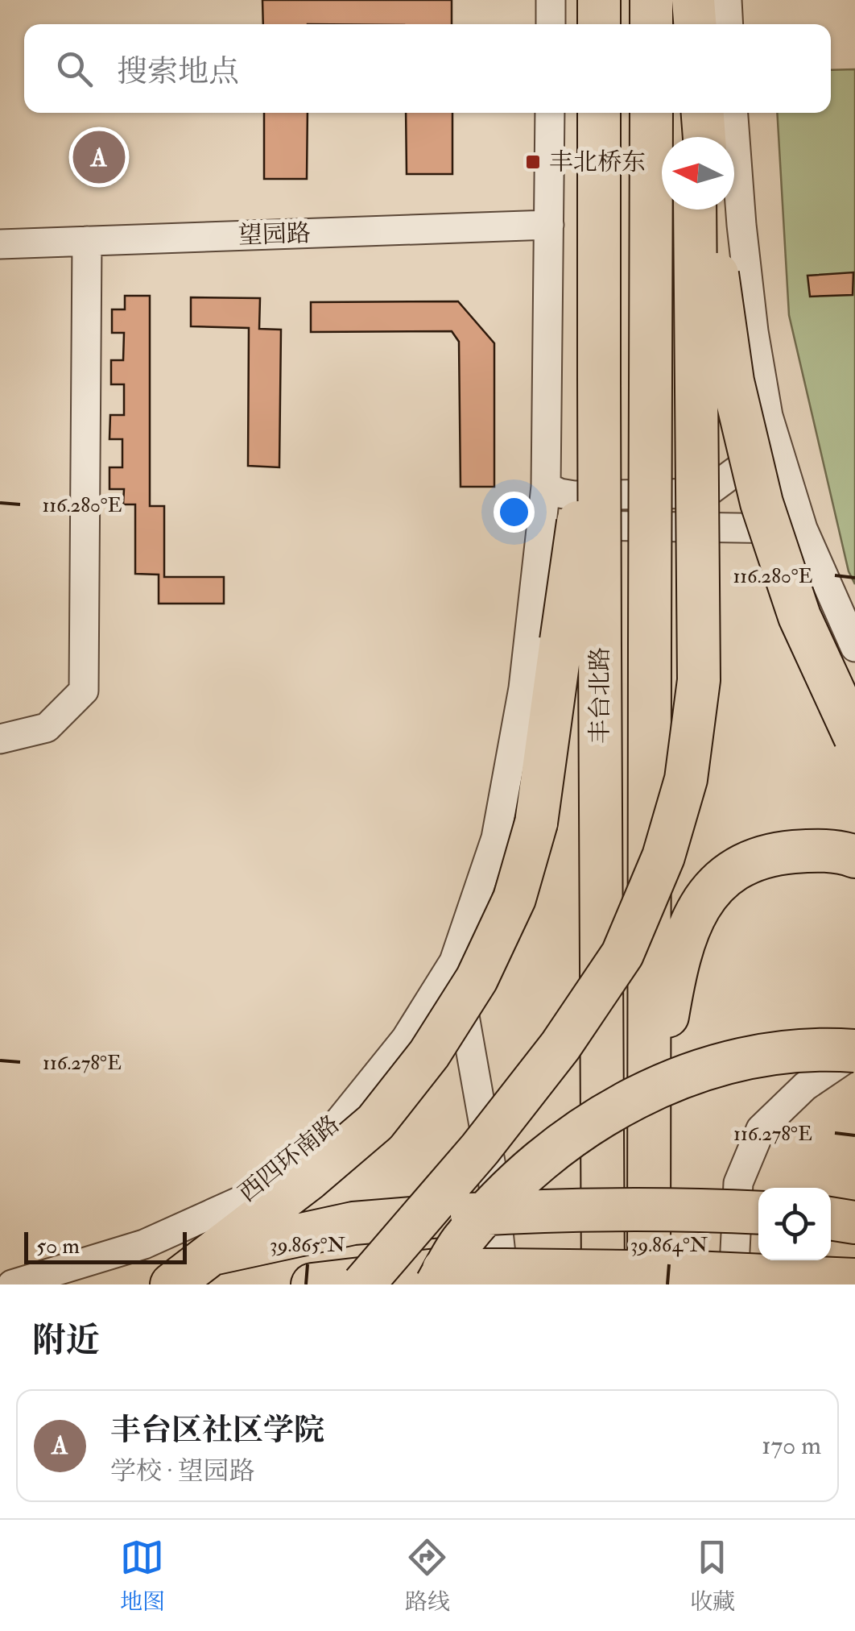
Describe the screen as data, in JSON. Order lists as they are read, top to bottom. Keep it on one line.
{"streets":{"highway":["丰台北路"],"street":["望园路","西四环南路"]},"places":{"transit":["丰北桥东"]},"scale_bar":"50 m","north":"left","page":{"search":"搜索地点","pins":"A","scale":"50 m","heading":"附近","list":[{"mark":"A","name":"丰台区社区学院","note":"学校 · 望园路","value":"170 m"}],"nav":["地图","路线","收藏"]},"coordinates":["116.280°E","116.278°E","39.865°N","39.864°N"]}
